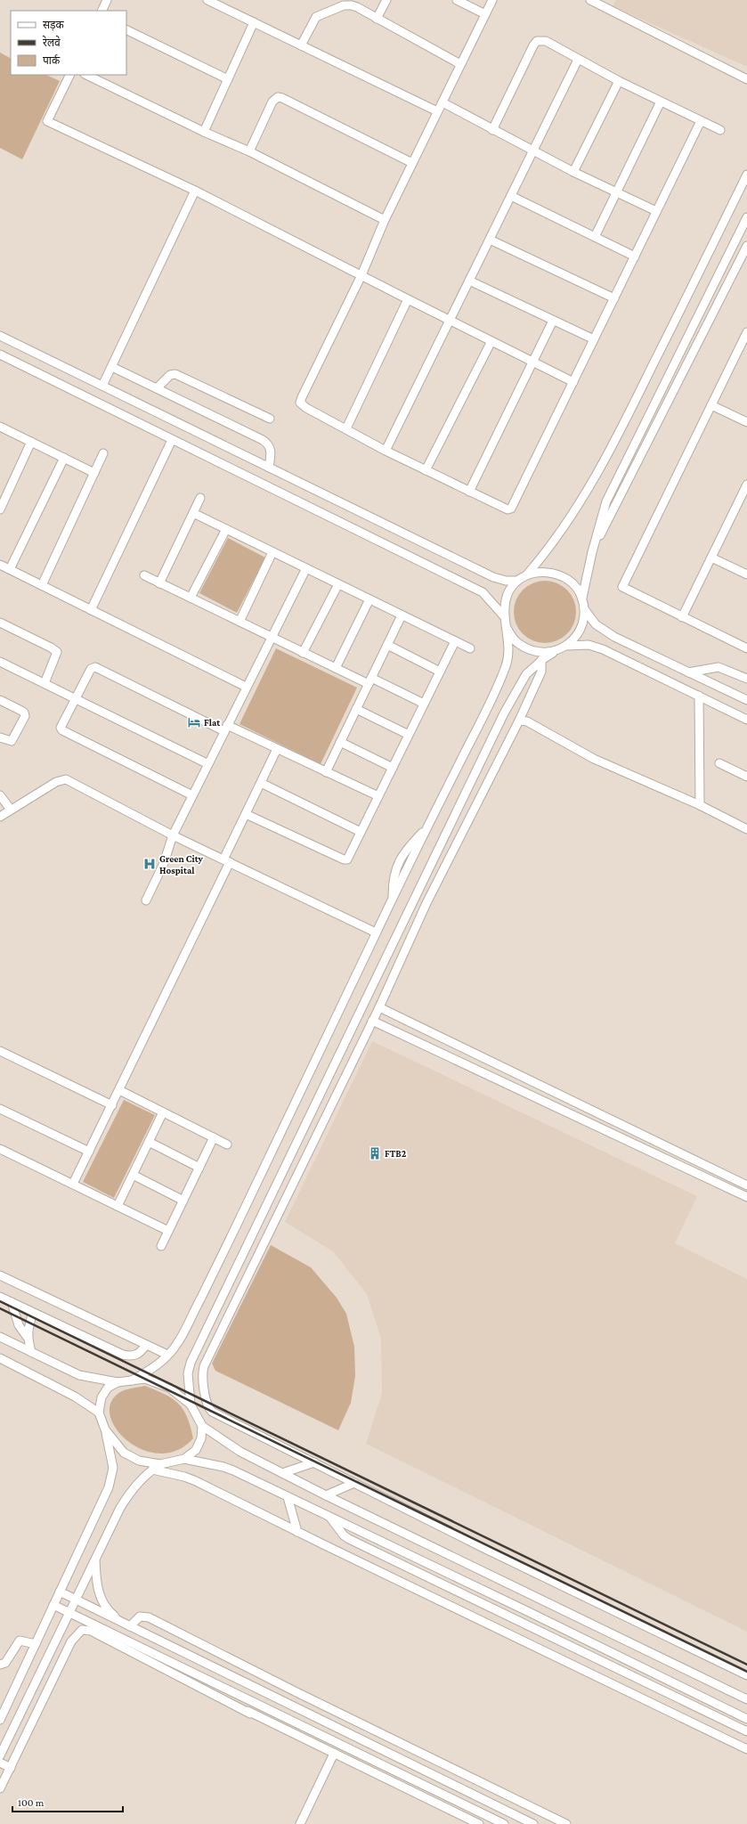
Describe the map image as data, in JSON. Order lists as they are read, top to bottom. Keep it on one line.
{"places":{"hotel":["Flat"],"hospital":["Green City Hospital"],"building":["FTB2"]},"legend":["सड़क","रेलवे","पार्क"],"scale_bar":"100 m"}
